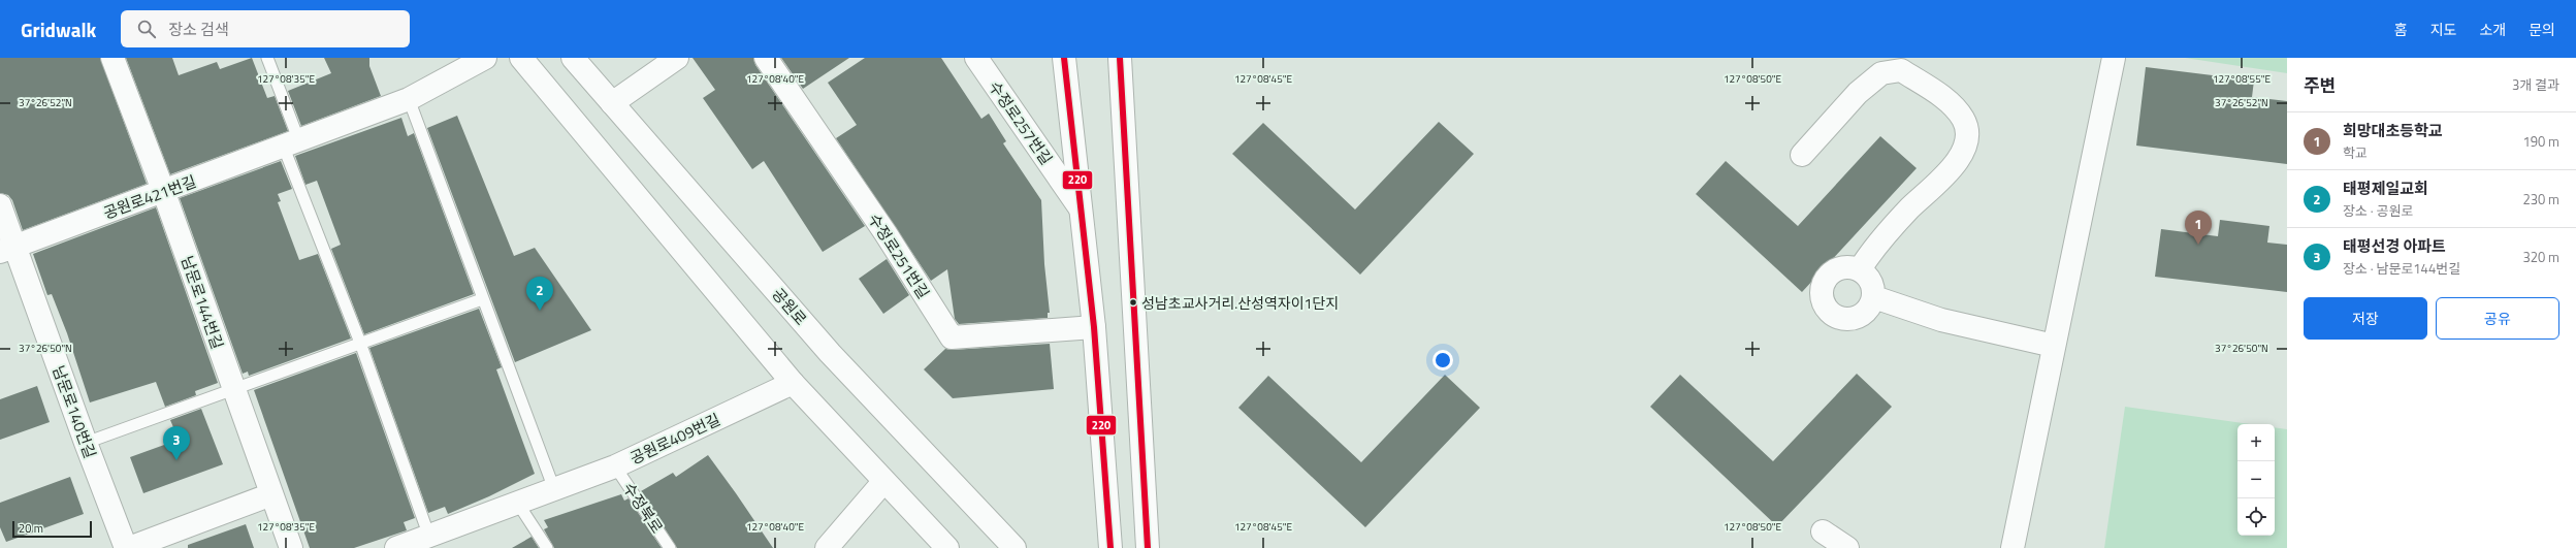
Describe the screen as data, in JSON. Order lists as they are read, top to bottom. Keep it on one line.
{"streets":{"street":["수정로257번길","공원로421번길","수정로251번길","남문로144번길","공원로","남문로140번길","공원로409번길"],"lane":["수정북로"]},"crossings":[["공원로421번길","남문로144번길"],["공원로421번길","남문로140번길"],["공원로409번길","수정북로"]],"places":["성남초교사거리.산성역자이1단지"],"lines":["transit line 220"],"scale_bar":"20 m","page":{"header":"Gridwalk","search":"장소 검색","nav":["홈","지도","소개","문의"],"heading":["주변","3개 결과"],"list":[{"mark":"1","name":"희망대초등학교","note":"학교","value":"190 m"},{"mark":"2","name":"태평제일교회","note":"장소 · 공원로","value":"230 m"},{"mark":"3","name":"태평선경 아파트","note":"장소 · 남문로144번길","value":"320 m"}],"pins":["1","2","3"],"buttons":["저장","공유"],"map_buttons":["+","−"],"scale":"20 m"},"coordinates":["127°08'35\"E","127°08'40\"E","127°08'45\"E","127°08'50\"E","127°08'55\"E","37°26'52\"N","37°26'50\"N"]}
